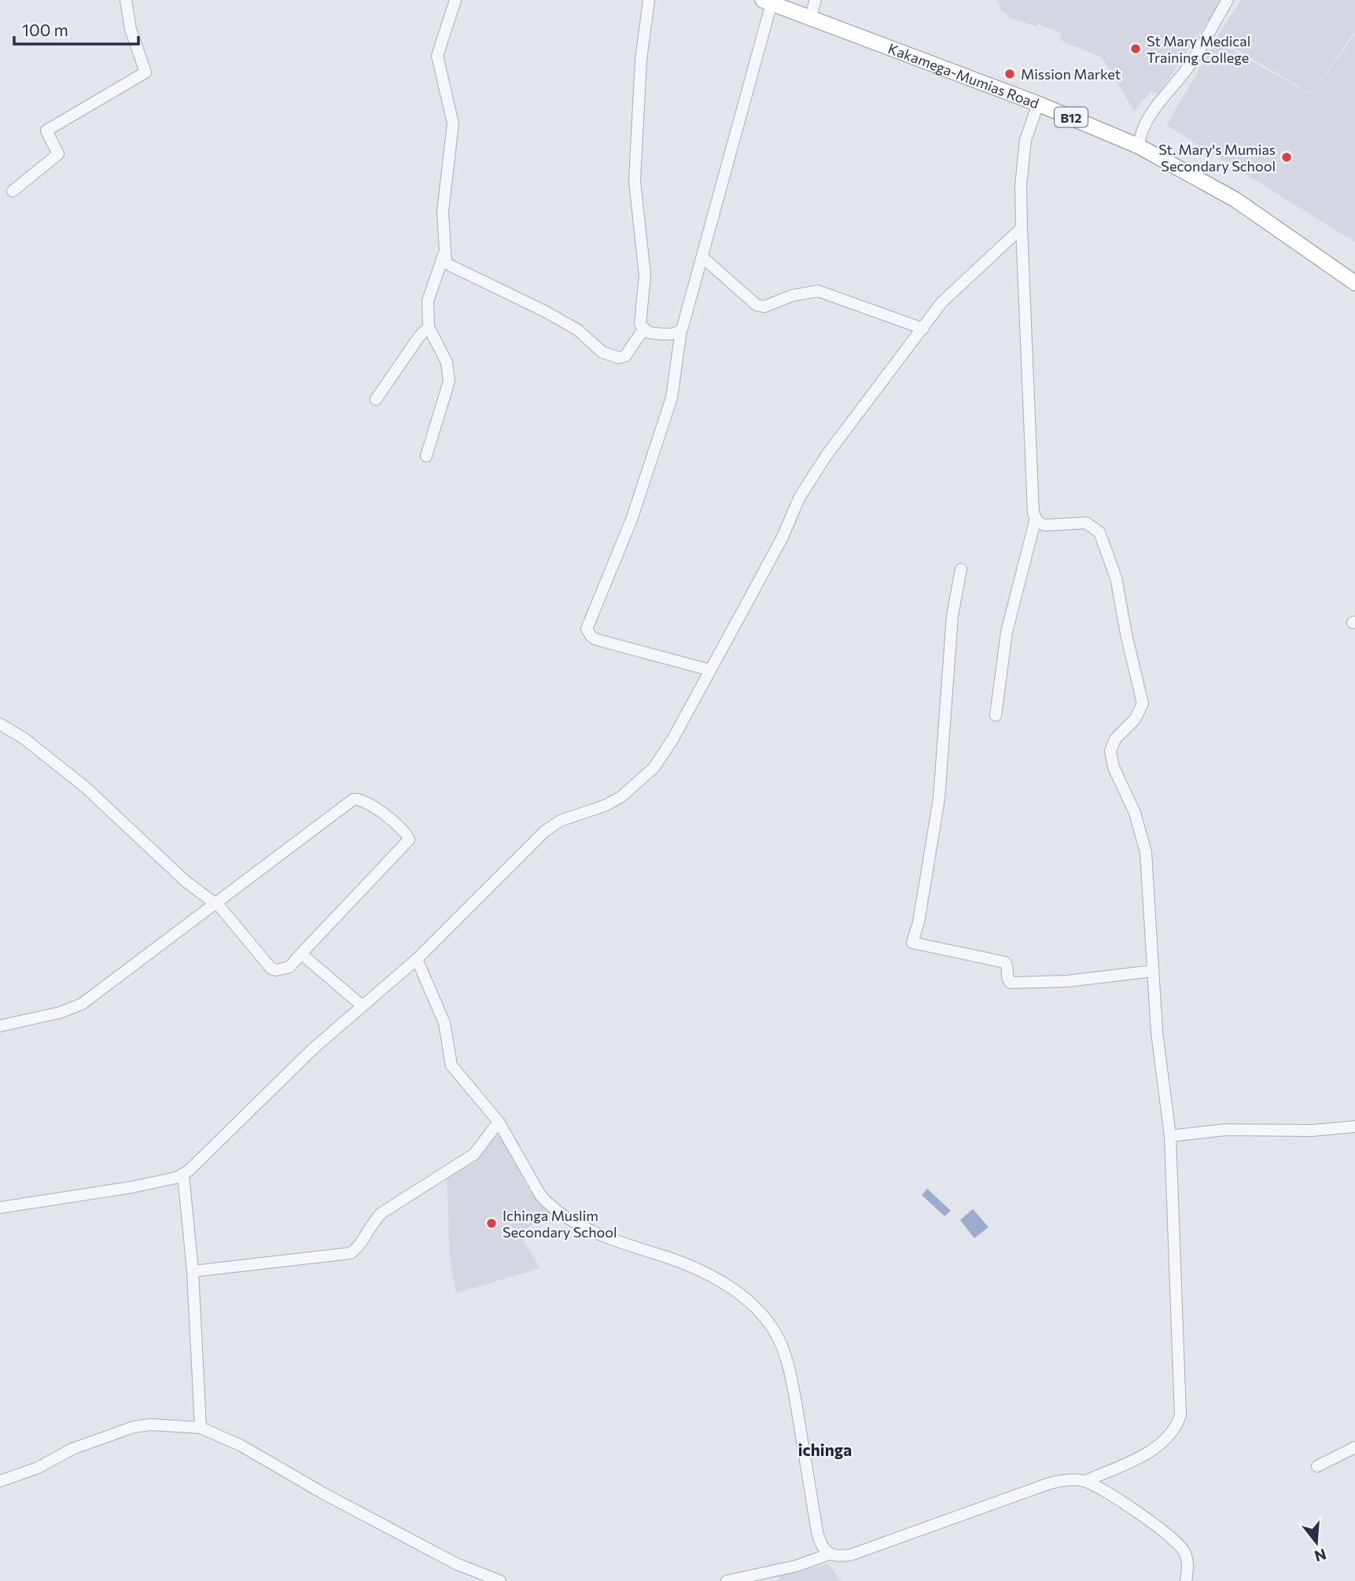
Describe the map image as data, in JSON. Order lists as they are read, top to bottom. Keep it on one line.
{"streets":{"highway":["Kakamega-Mumias Road","B12"]},"districts":["ichinga"],"places":["St Mary Medical Training College","Mission Market","St. Mary's Mumias Secondary School","Ichinga Muslim Secondary School"],"scale_bar":"100 m","north":"bottom"}
